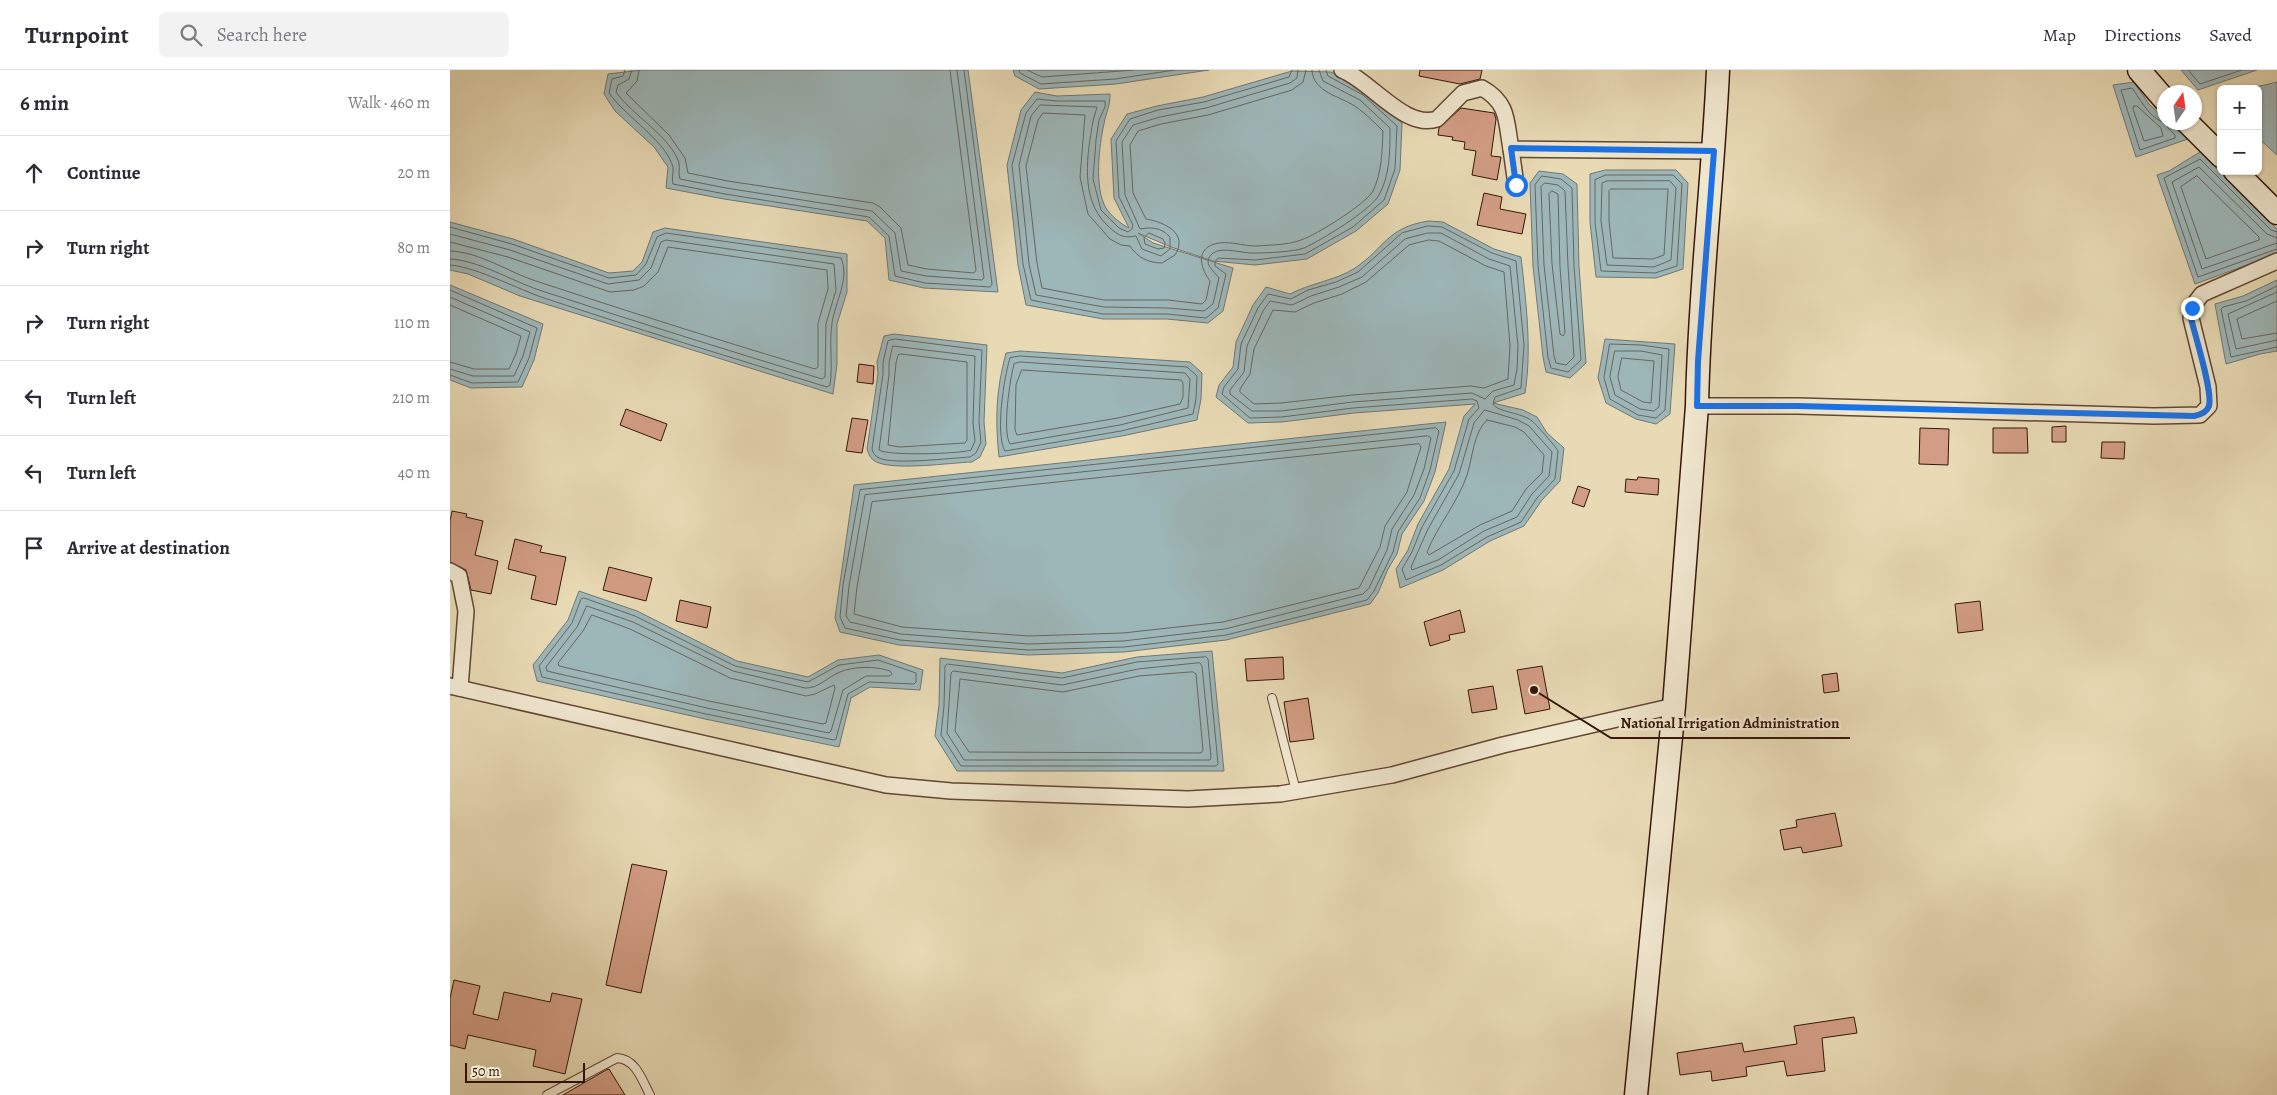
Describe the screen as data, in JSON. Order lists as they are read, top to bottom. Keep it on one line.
{"places":["National Irrigation Administration"],"scale_bar":"50 m","north":"top","page":{"header":"Turnpoint","search":"Search here","nav":["Map","Directions","Saved"],"heading":["6 min","Walk · 460 m"],"map_buttons":["+","−"],"list":[["Continue","20 m"],["Turn right","80 m"],["Turn right","110 m"],["Turn left","210 m"],["Turn left","40 m"],"Arrive at destination"],"scale":"50 m"}}
